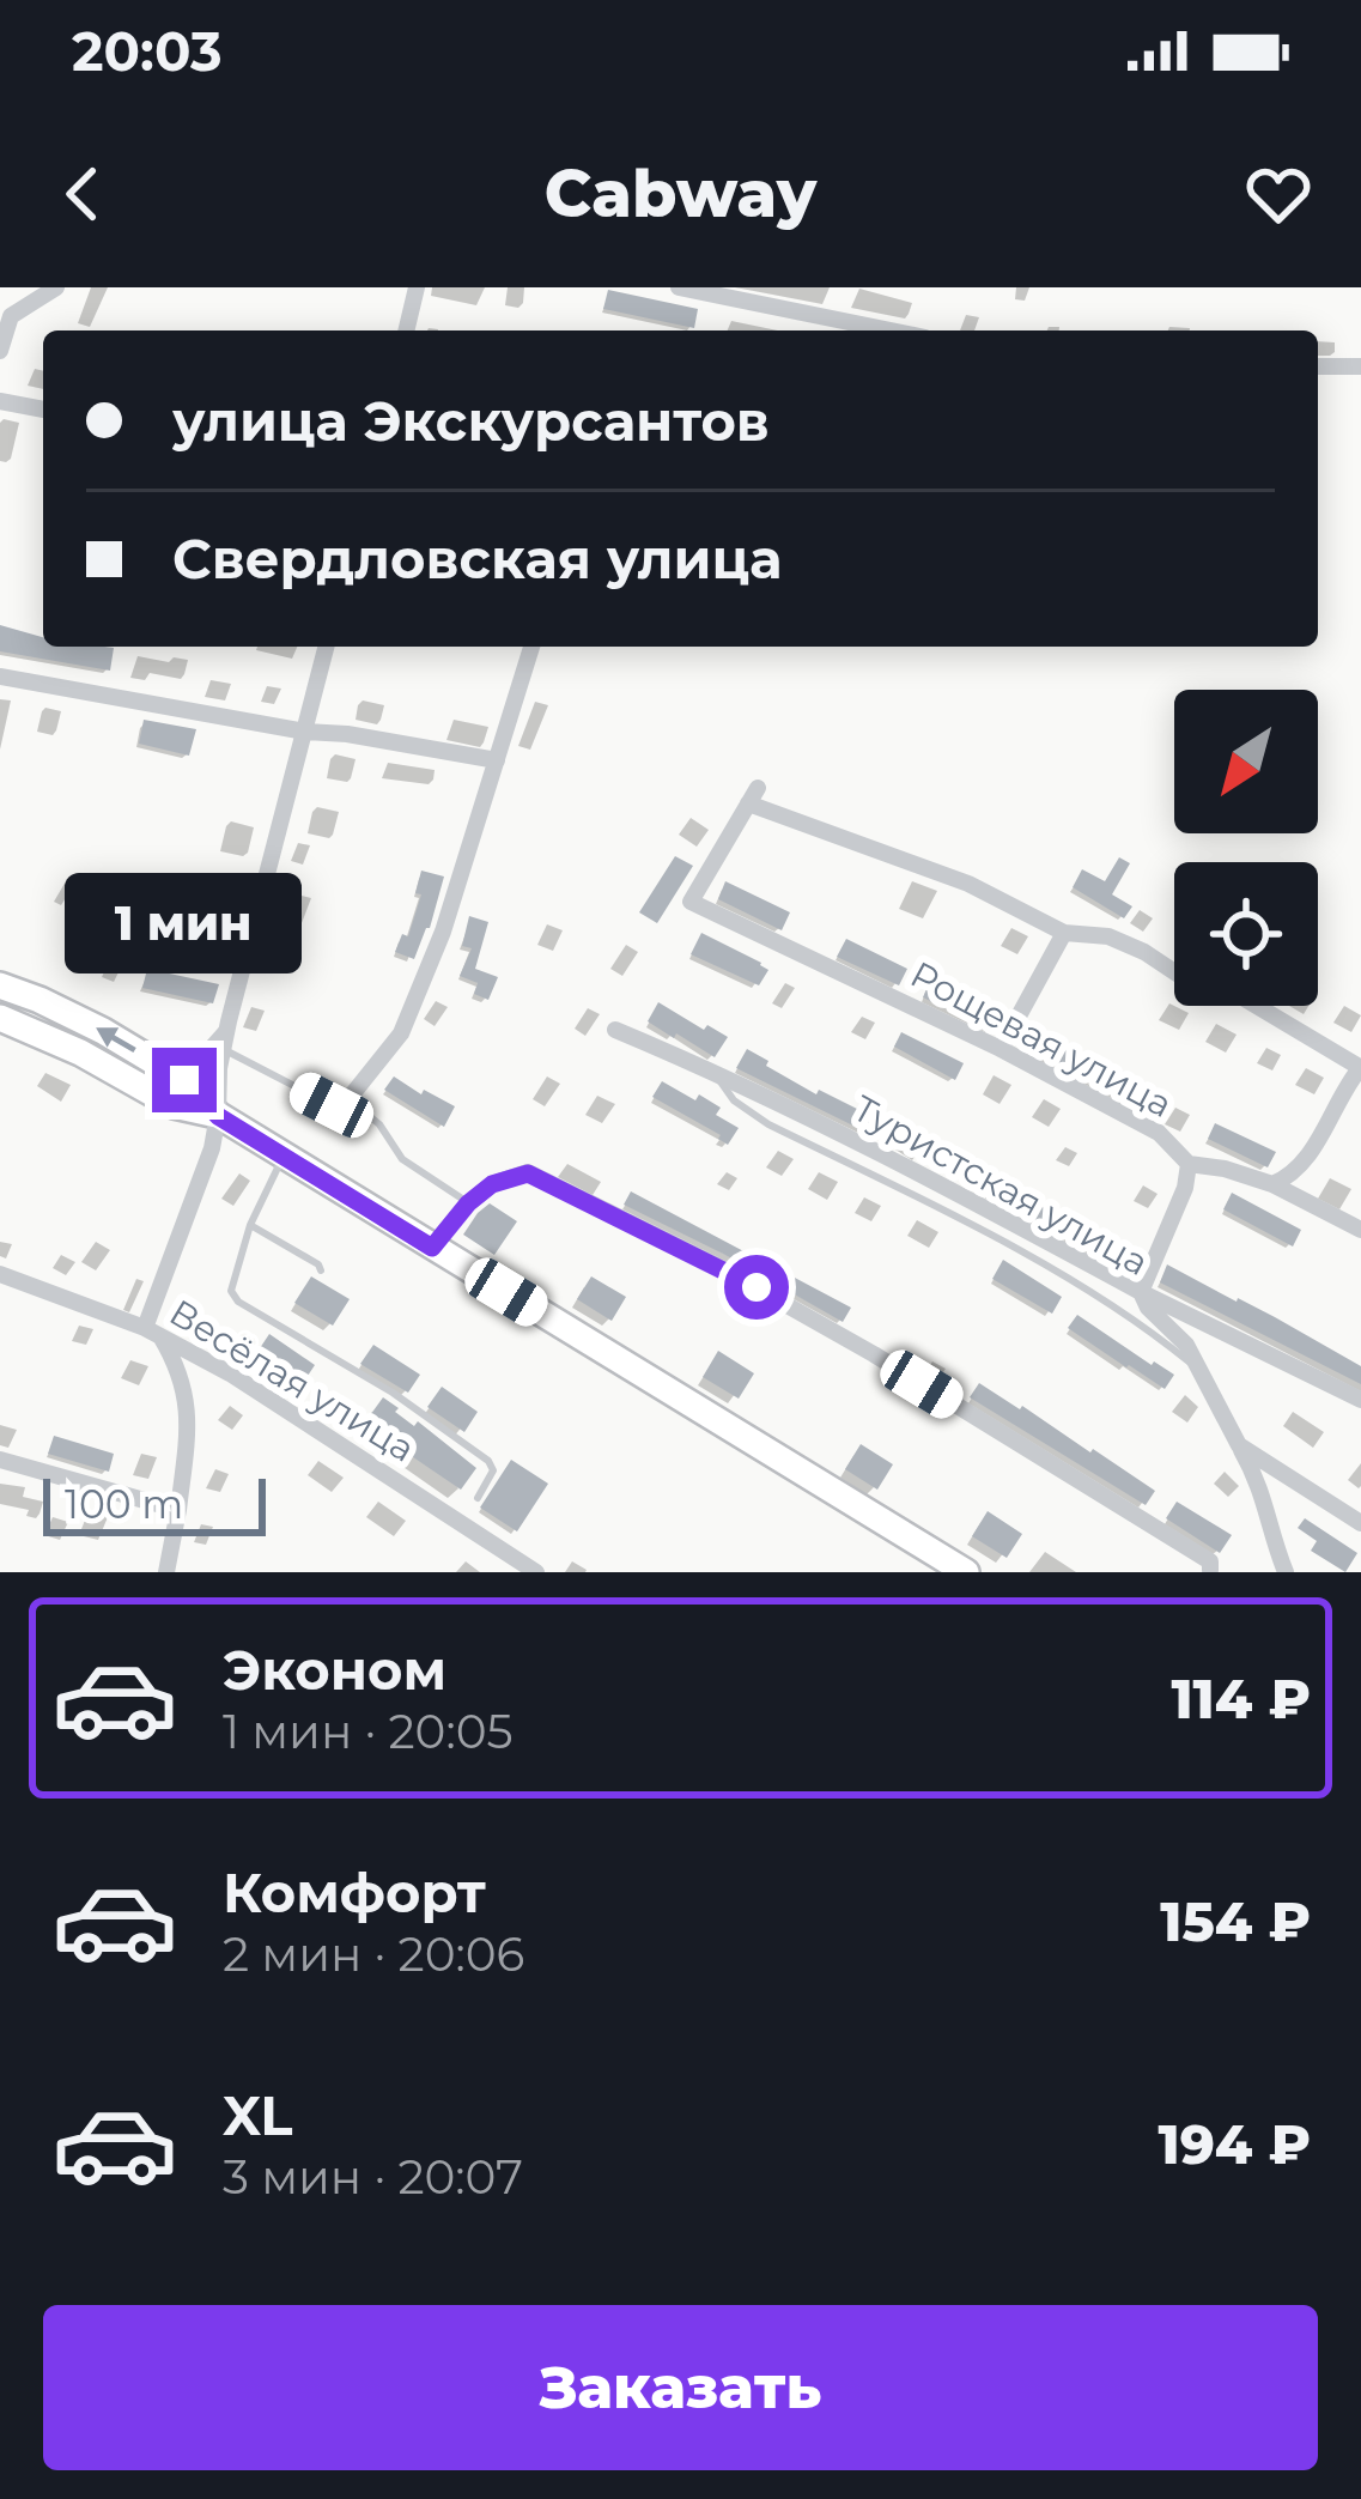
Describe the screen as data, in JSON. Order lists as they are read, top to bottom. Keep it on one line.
{"streets":{"street":["Рощевая улица","Туристская улица","Весёлая улица"]},"scale_bar":"100 m","north":"bottom left","page":{"status":"20:03","header":"Cabway","banner":["улица Экскурсантов","Свердловская улица"],"bubble":"1 мин","scale":"100 m","list":[{"name":"Эконом","note":"1 мин · 20:05","value":"114 ₽"},{"name":"Комфорт","note":"2 мин · 20:06","value":"154 ₽"},{"name":"XL","note":"3 мин · 20:07","value":"194 ₽"}],"buttons":"Заказать"}}
